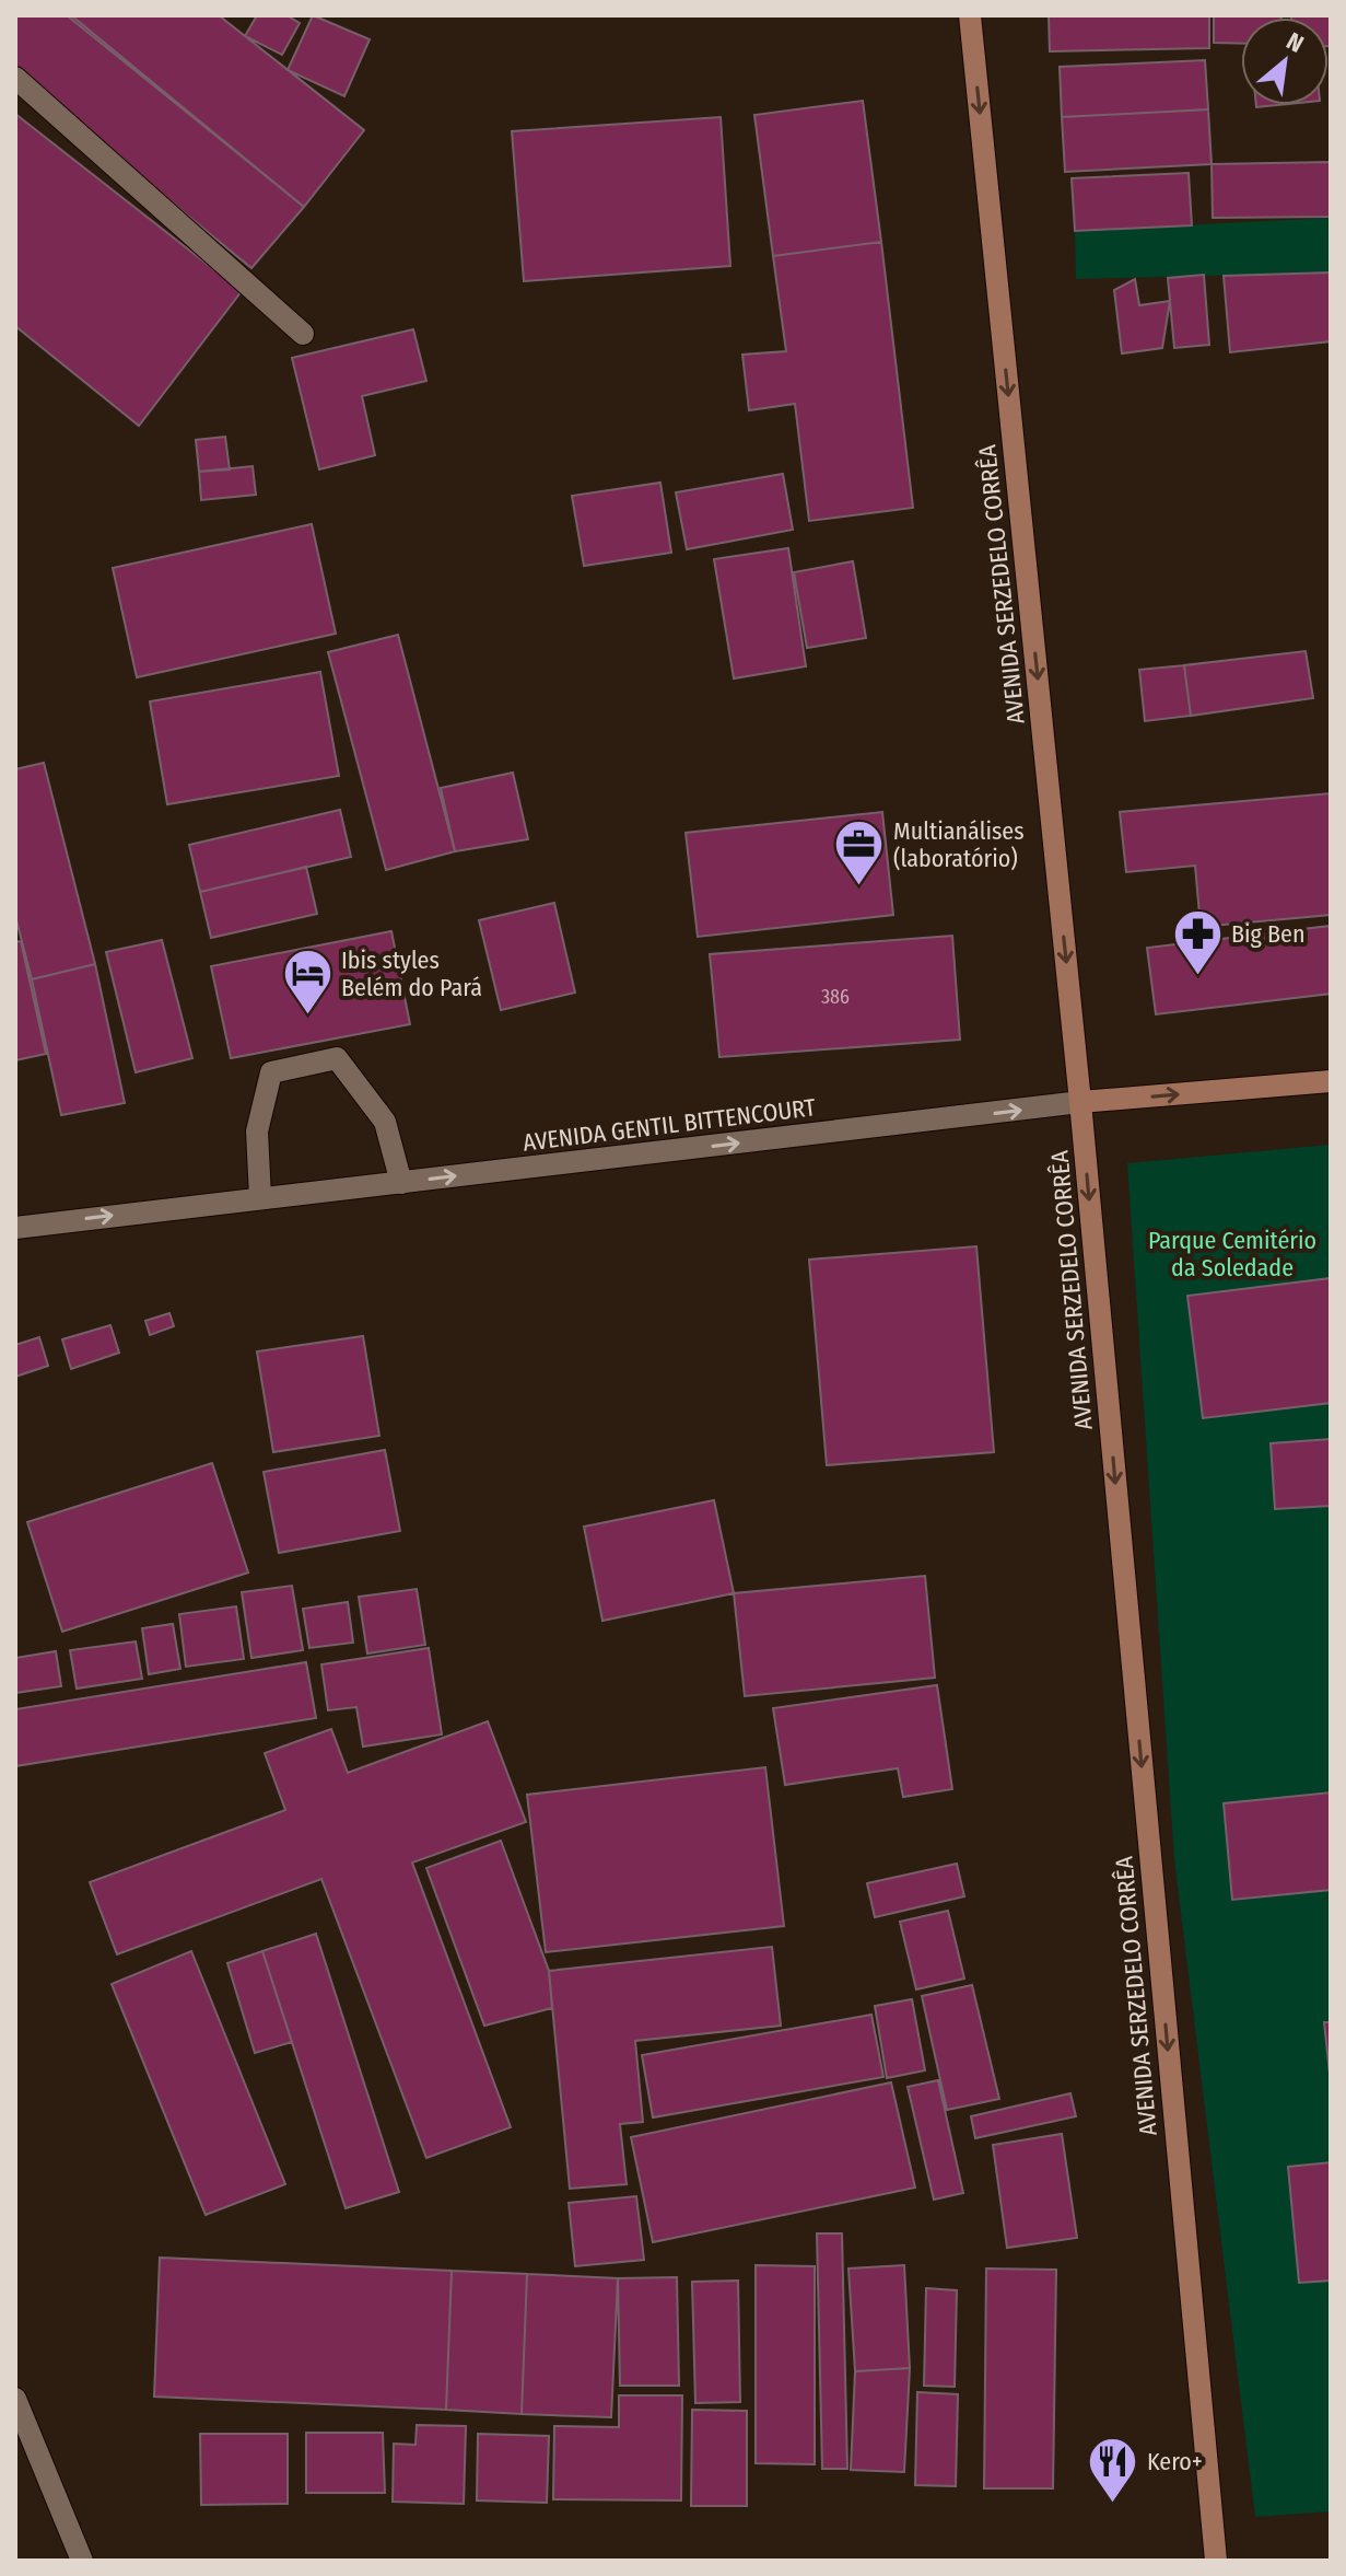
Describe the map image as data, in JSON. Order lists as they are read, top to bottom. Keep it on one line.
{"streets":{"main road":["AVENIDA SERZEDELO CORRÊA","AVENIDA GENTIL BITTENCOURT"]},"crossings":[["AVENIDA SERZEDELO CORRÊA","AVENIDA GENTIL BITTENCOURT"]],"one_way":["AVENIDA SERZEDELO CORRÊA","AVENIDA GENTIL BITTENCOURT"],"parks":["Parque Cemitério da Soledade"],"places":{"office":["Multianálises (laboratório)"],"pharmacy":["Big Ben"],"hotel":["Ibis styles Belém do Pará"],"restaurant":["Kero+"]},"house_numbers":["386"],"north":"top right"}
